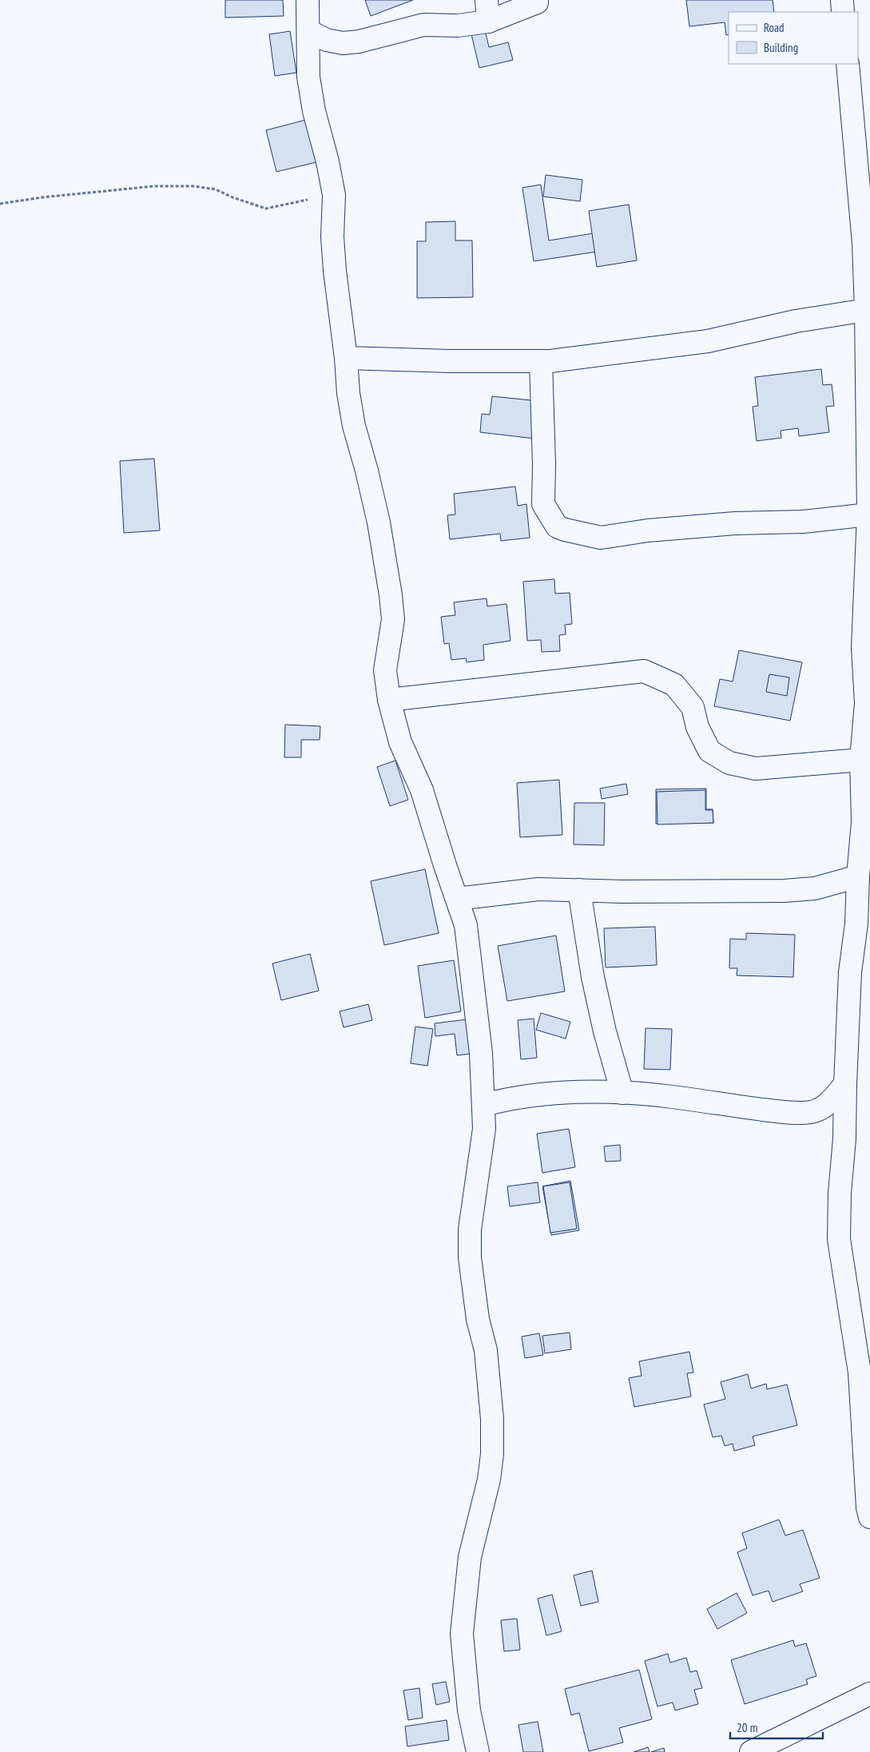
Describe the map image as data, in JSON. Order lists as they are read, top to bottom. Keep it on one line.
{"legend":["Road","Building"],"scale_bar":"20 m"}
